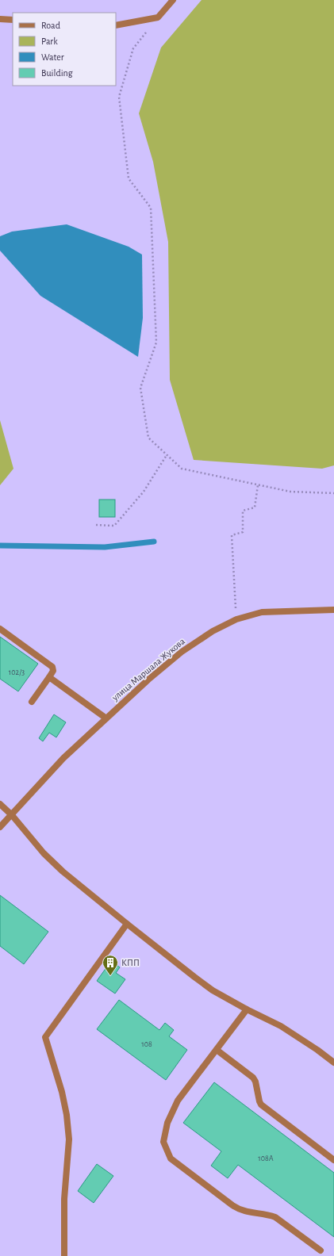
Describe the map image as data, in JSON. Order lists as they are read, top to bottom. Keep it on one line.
{"streets":{"street":["улица Маршала Жукова"]},"places":{"building":["КПП"]},"house_numbers":["102/3","108","108А"],"legend":["Road","Park","Water","Building"]}
